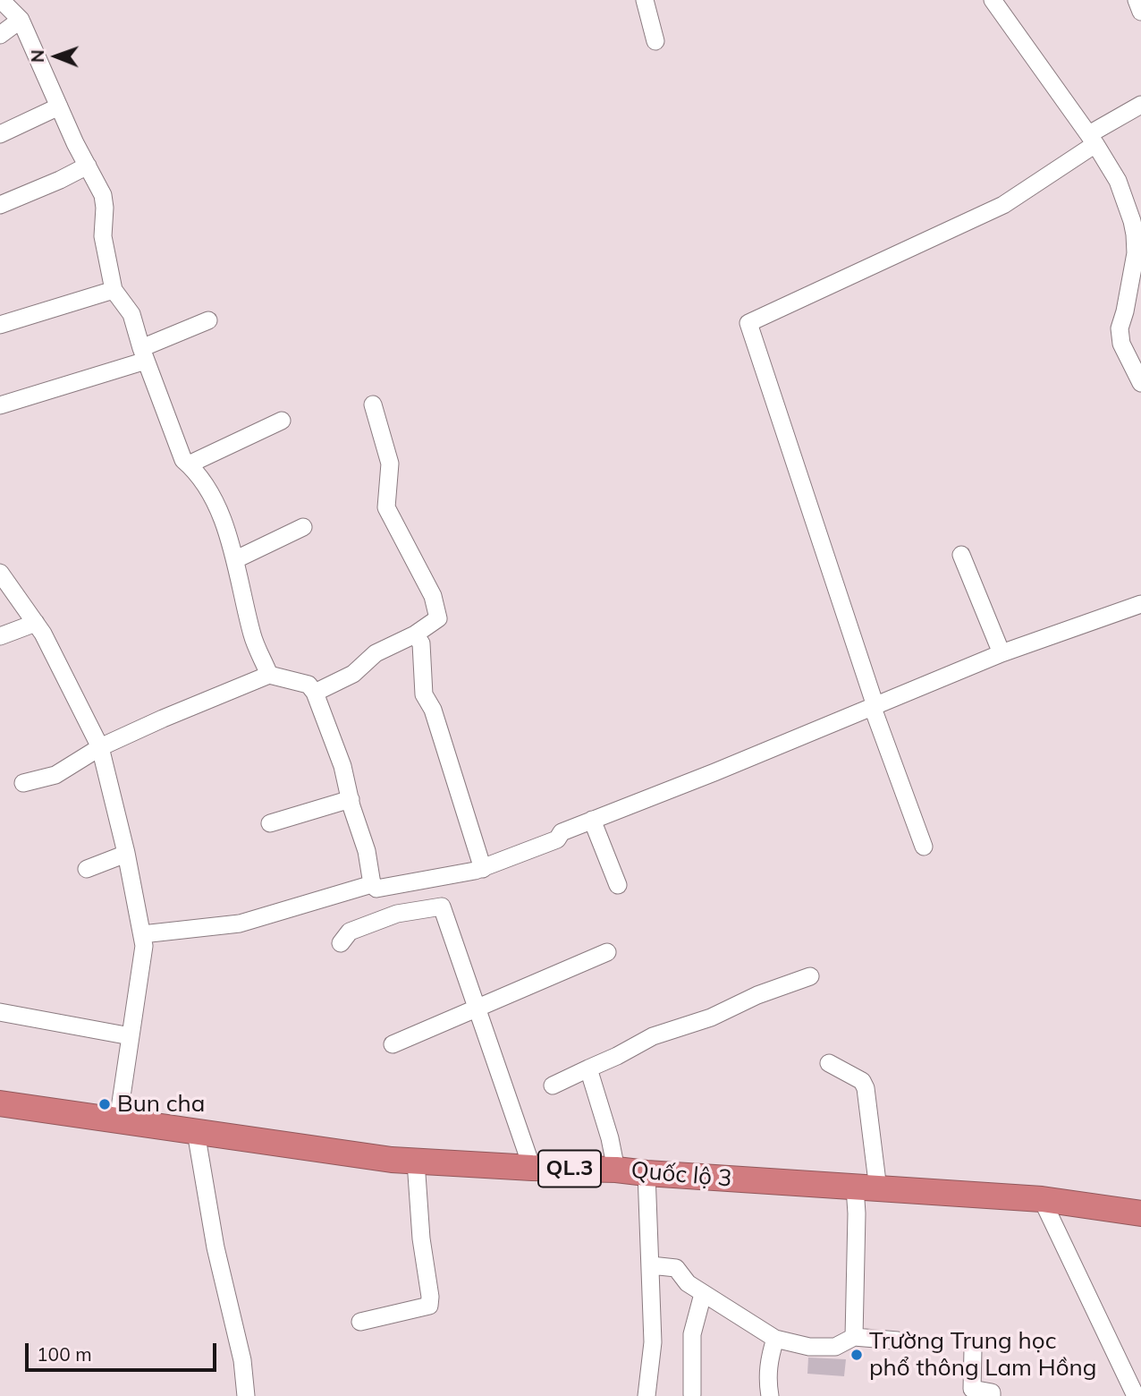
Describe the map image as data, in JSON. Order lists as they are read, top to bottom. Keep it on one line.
{"streets":{"highway":["QL.3","Quốc lộ 3"]},"places":["Bun cha","Trường Trung học phổ thông Lam Hồng"],"scale_bar":"100 m","north":"left"}
